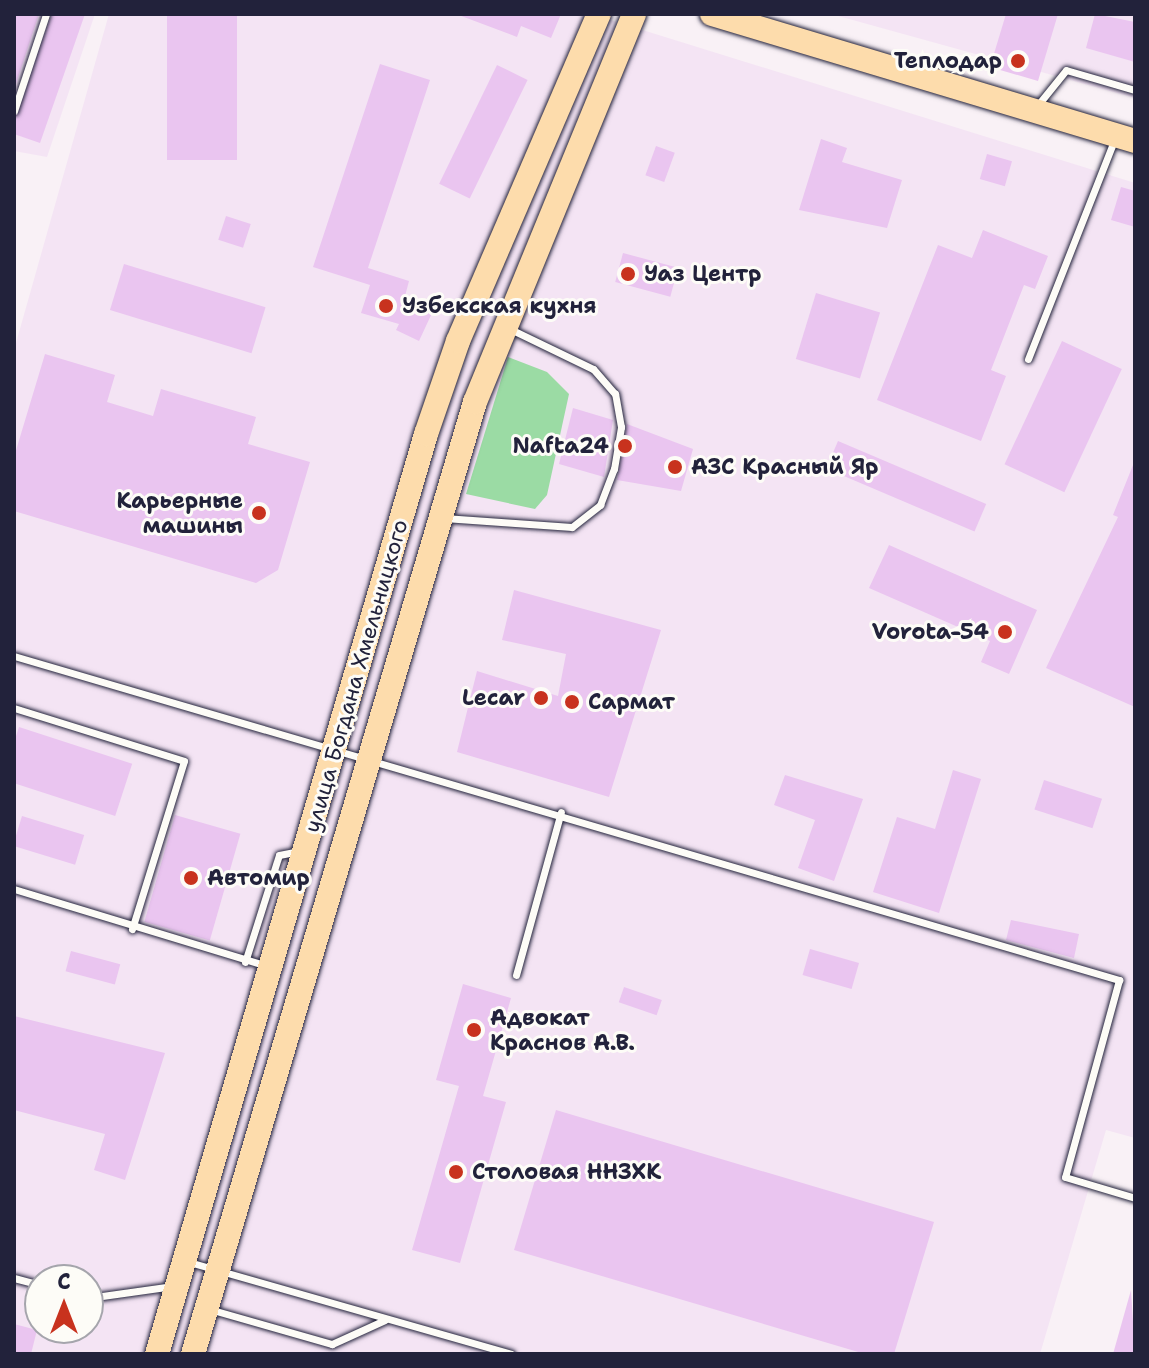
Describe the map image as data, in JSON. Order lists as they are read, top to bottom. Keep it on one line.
{"streets":{"highway":["улица Богдана Хмельницкого"]},"places":["Теплодар","Уаз Центр","Узбекская кухня","Nafta24","АЗС Красный Яр","Карьерные машины","Vorota-54","Lecar","Сармат","Автомир","Адвокат Краснов А.В.","Столовая ННЗХК"],"north":"top"}
